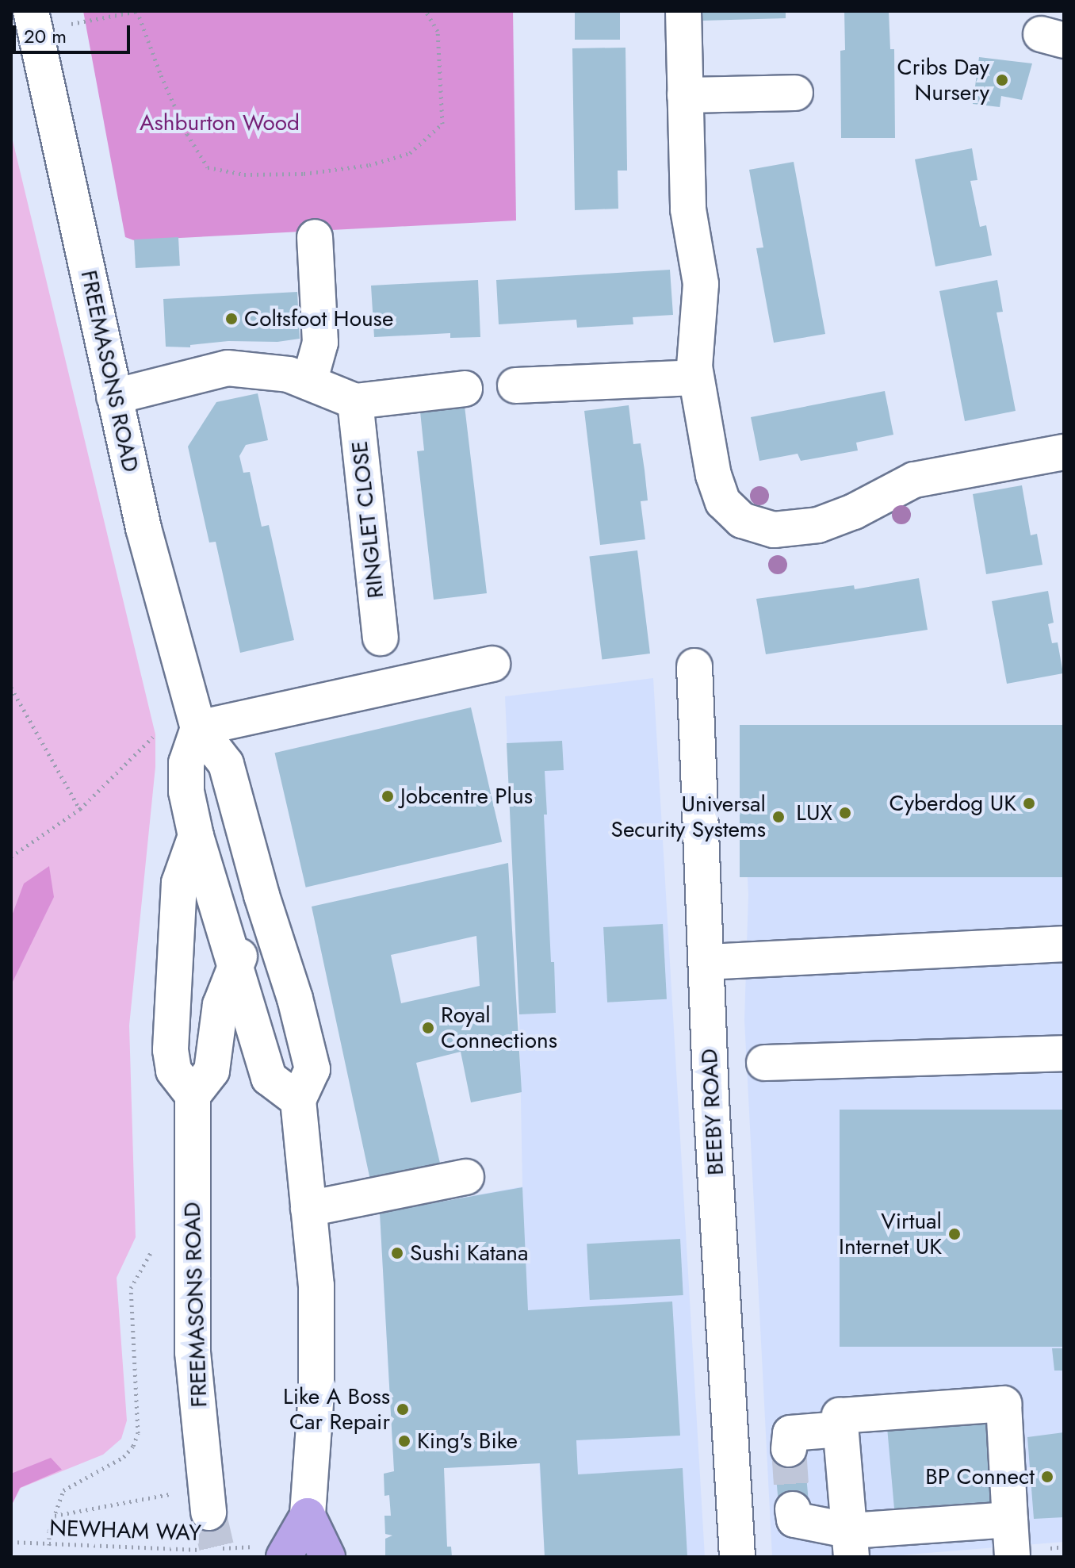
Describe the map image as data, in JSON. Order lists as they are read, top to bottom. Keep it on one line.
{"streets":{"street":["FREEMASONS ROAD","RINGLET CLOSE","BEEBY ROAD"],"path":["NEWHAM WAY"]},"parks":["Ashburton Wood"],"places":["Cribs Day Nursery","Coltsfoot House","Jobcentre Plus","Cyberdog UK","LUX","Universal Security Systems","Royal Connections","Virtual Internet UK","Sushi Katana","Like A Boss Car Repair","King's Bike","BP Connect"],"scale_bar":"20 m"}
